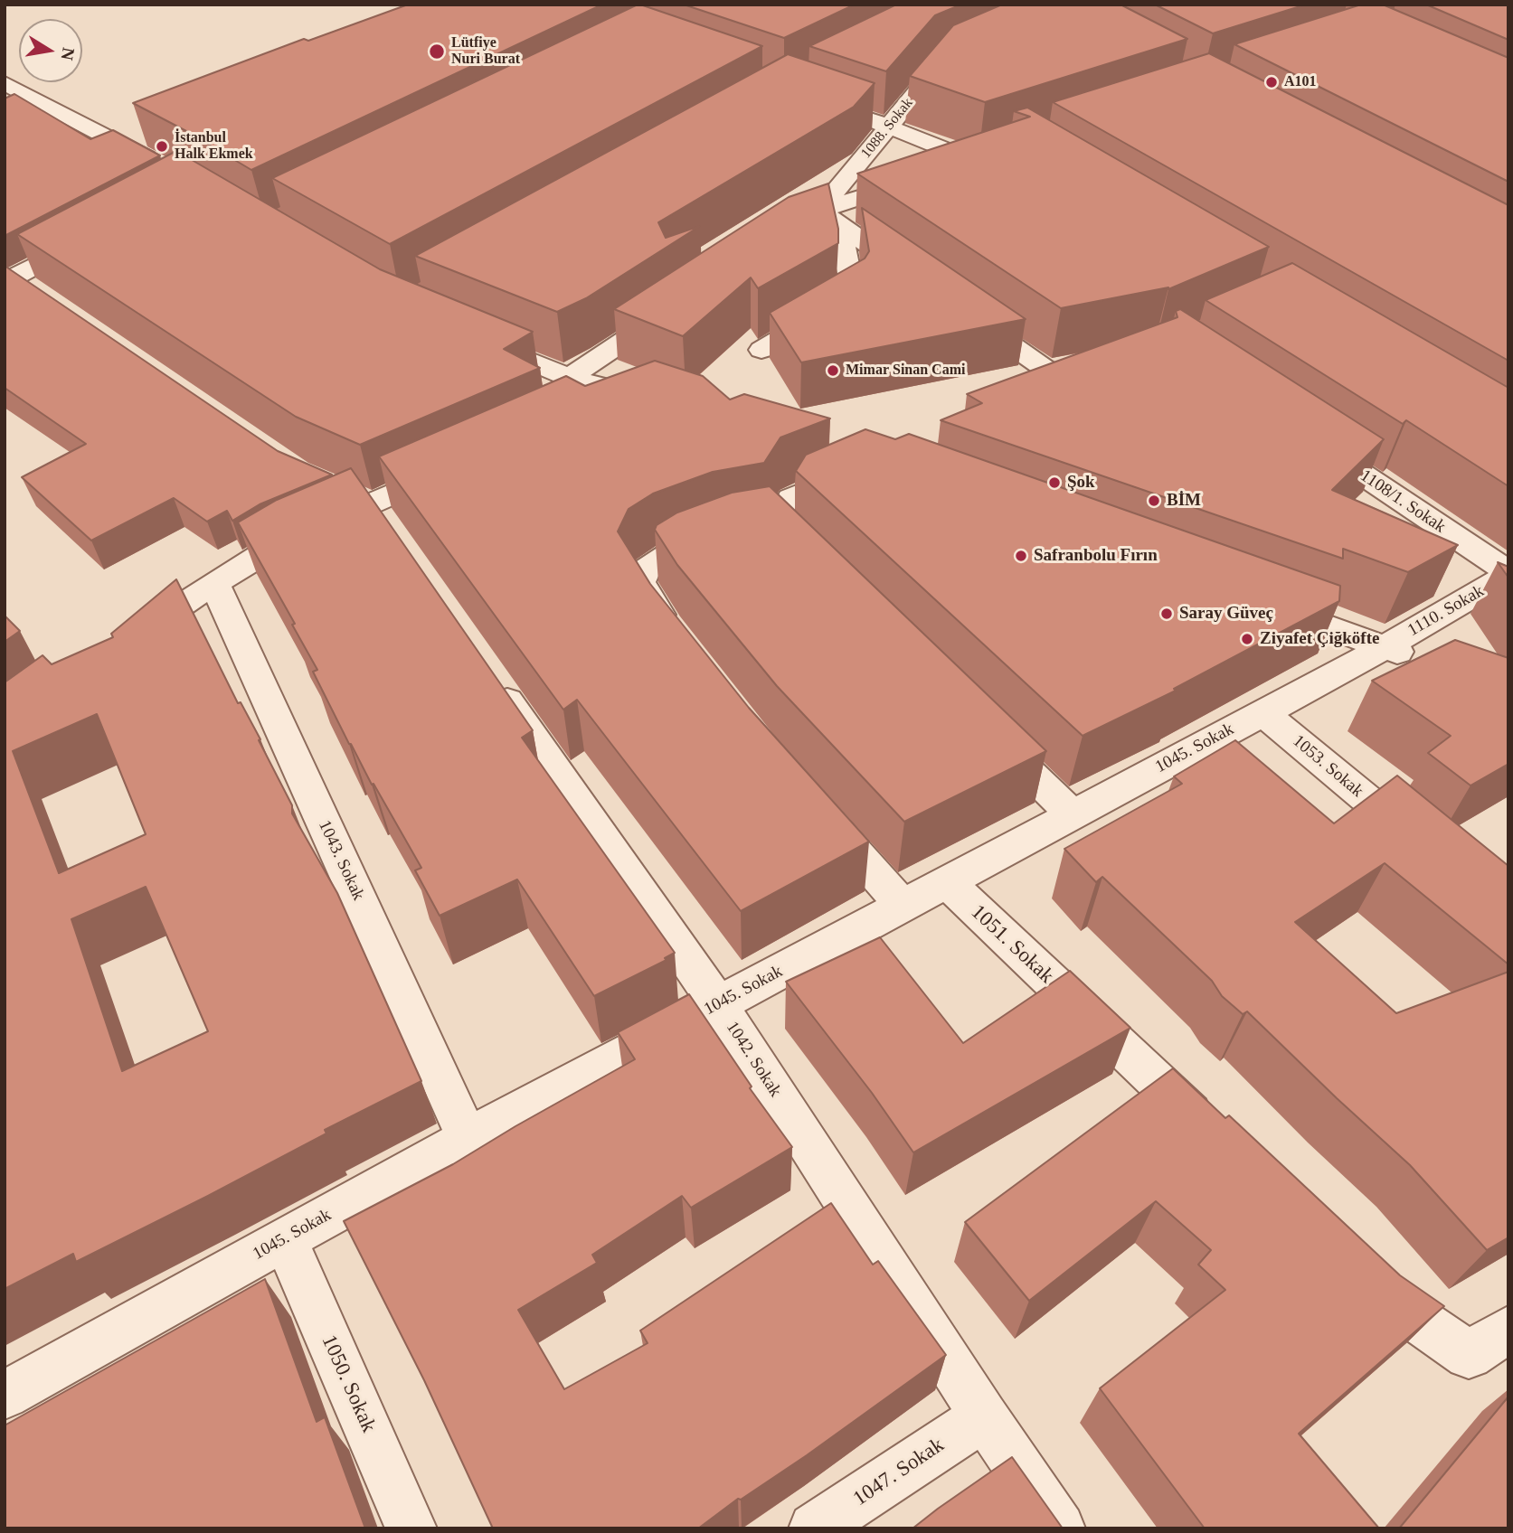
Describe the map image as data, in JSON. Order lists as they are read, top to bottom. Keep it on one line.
{"streets":{"street":["1088. Sokak","1108/1. Sokak","1110. Sokak","1045. Sokak","1053. Sokak","1043. Sokak","1051. Sokak","1042. Sokak","1050. Sokak","1047. Sokak"]},"crossings":[["1108/1. Sokak","1110. Sokak"],["1110. Sokak","1045. Sokak"],["1045. Sokak","1053. Sokak"],["1045. Sokak","1043. Sokak"],["1045. Sokak","1051. Sokak"],["1045. Sokak","1042. Sokak"],["1045. Sokak","1050. Sokak"],["1042. Sokak","1047. Sokak"]],"places":["Lütfiye Nuri Burat","A101","İstanbul Halk Ekmek","Mimar Sinan Cami","Şok","BİM","Safranbolu Fırın","Saray Güveç","Ziyafet Çiğköfte"],"north":"right"}
